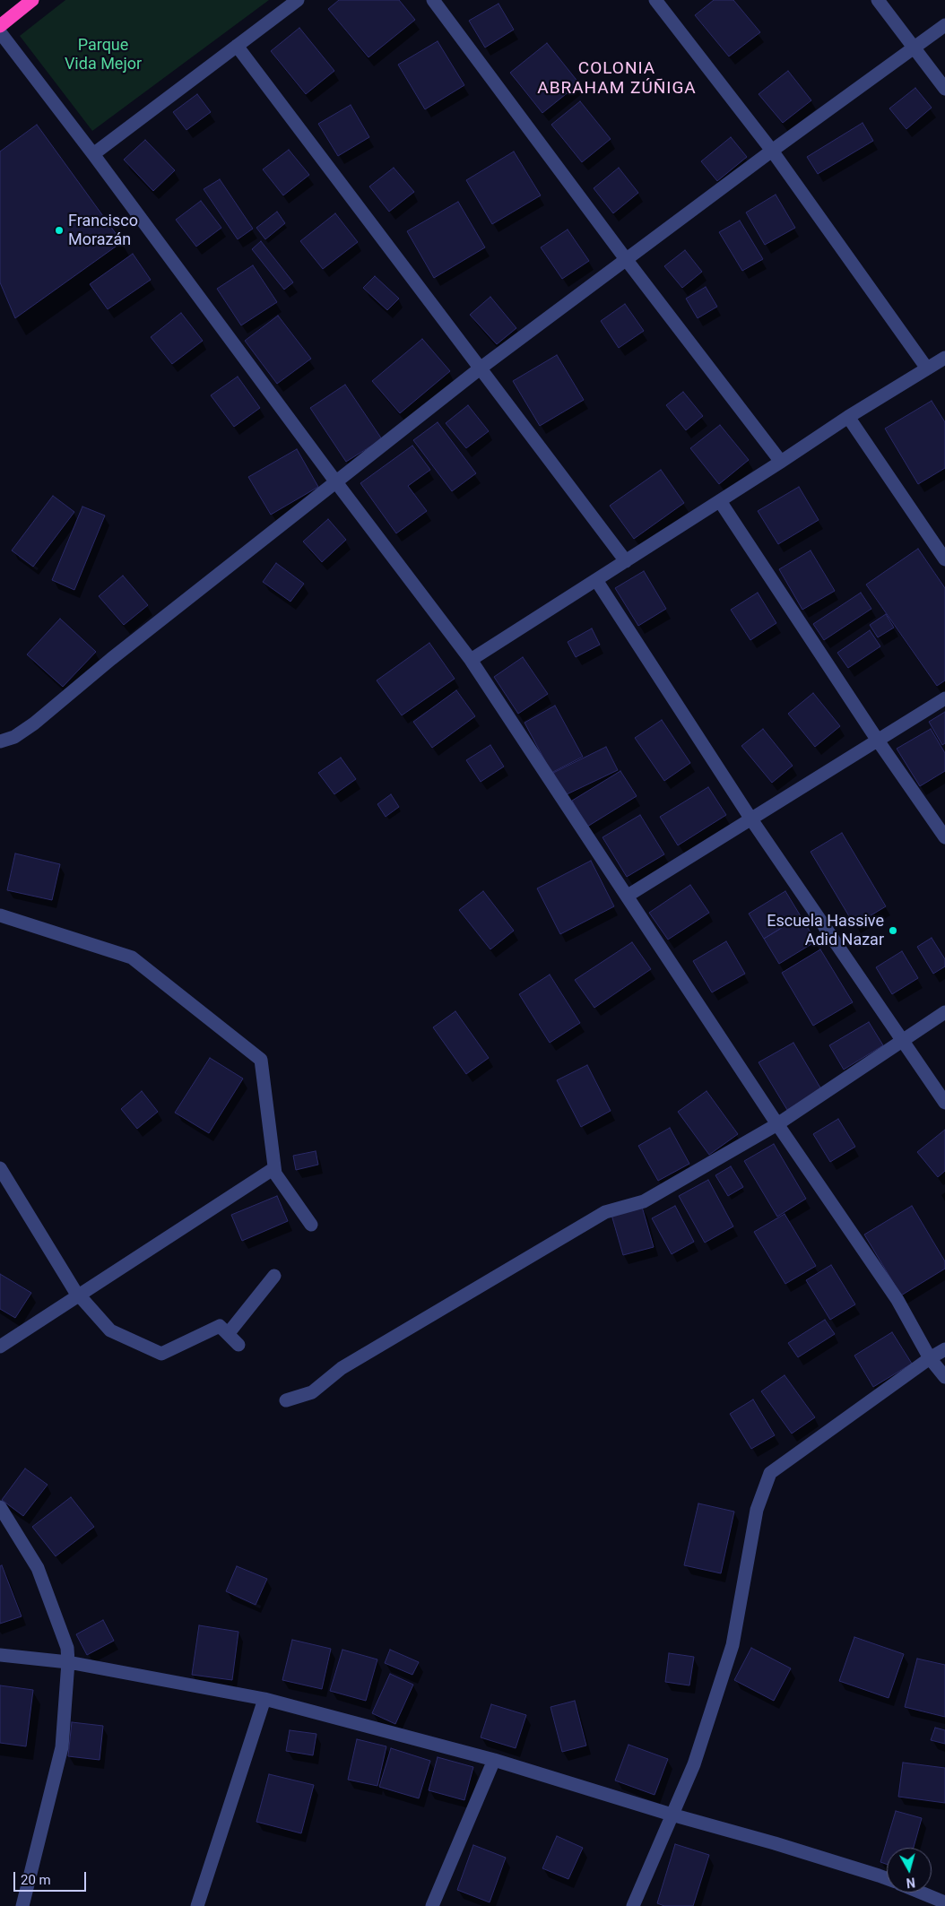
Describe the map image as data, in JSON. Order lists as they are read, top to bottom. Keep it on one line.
{"districts":["COLONIA ABRAHAM ZÚÑIGA"],"parks":["Parque Vida Mejor"],"places":["Francisco Morazán","Escuela Hassive Adid Nazar"],"scale_bar":"20 m","north":"bottom"}
